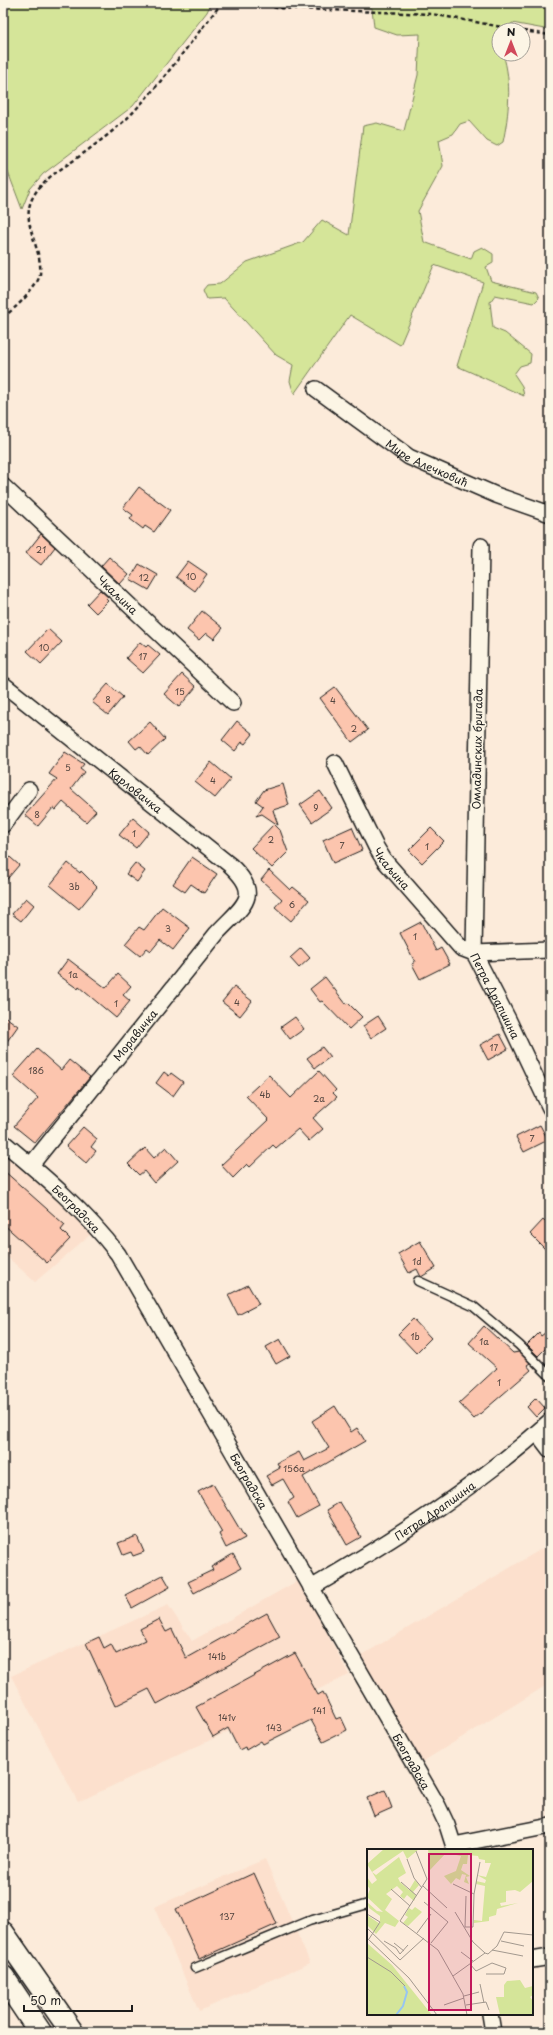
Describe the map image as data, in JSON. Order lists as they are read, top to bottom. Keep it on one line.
{"streets":{"street":["Мире Алечковић","Чкаљина","Омладинских бригада","Карловачка","Петра Драпшина","Моравичка","Београдска"]},"crossings":[["Чкаљина","Омладинских бригада"],["Чкаљина","Петра Драпшина"],["Омладинских бригада","Петра Драпшина"],["Карловачка","Моравичка"],["Петра Драпшина","Београдска"],["Моравичка","Београдска"]],"house_numbers":["21","10","12","10","17","15","8","4","2","5","4","9","8","1","2","7","1","3b","6","3","1","1a","4","1","17","186","4b","2a","7","1d","1b","1a","1","156a","141b","141","141v","143","137"],"scale_bar":"50 m","north":"top"}
